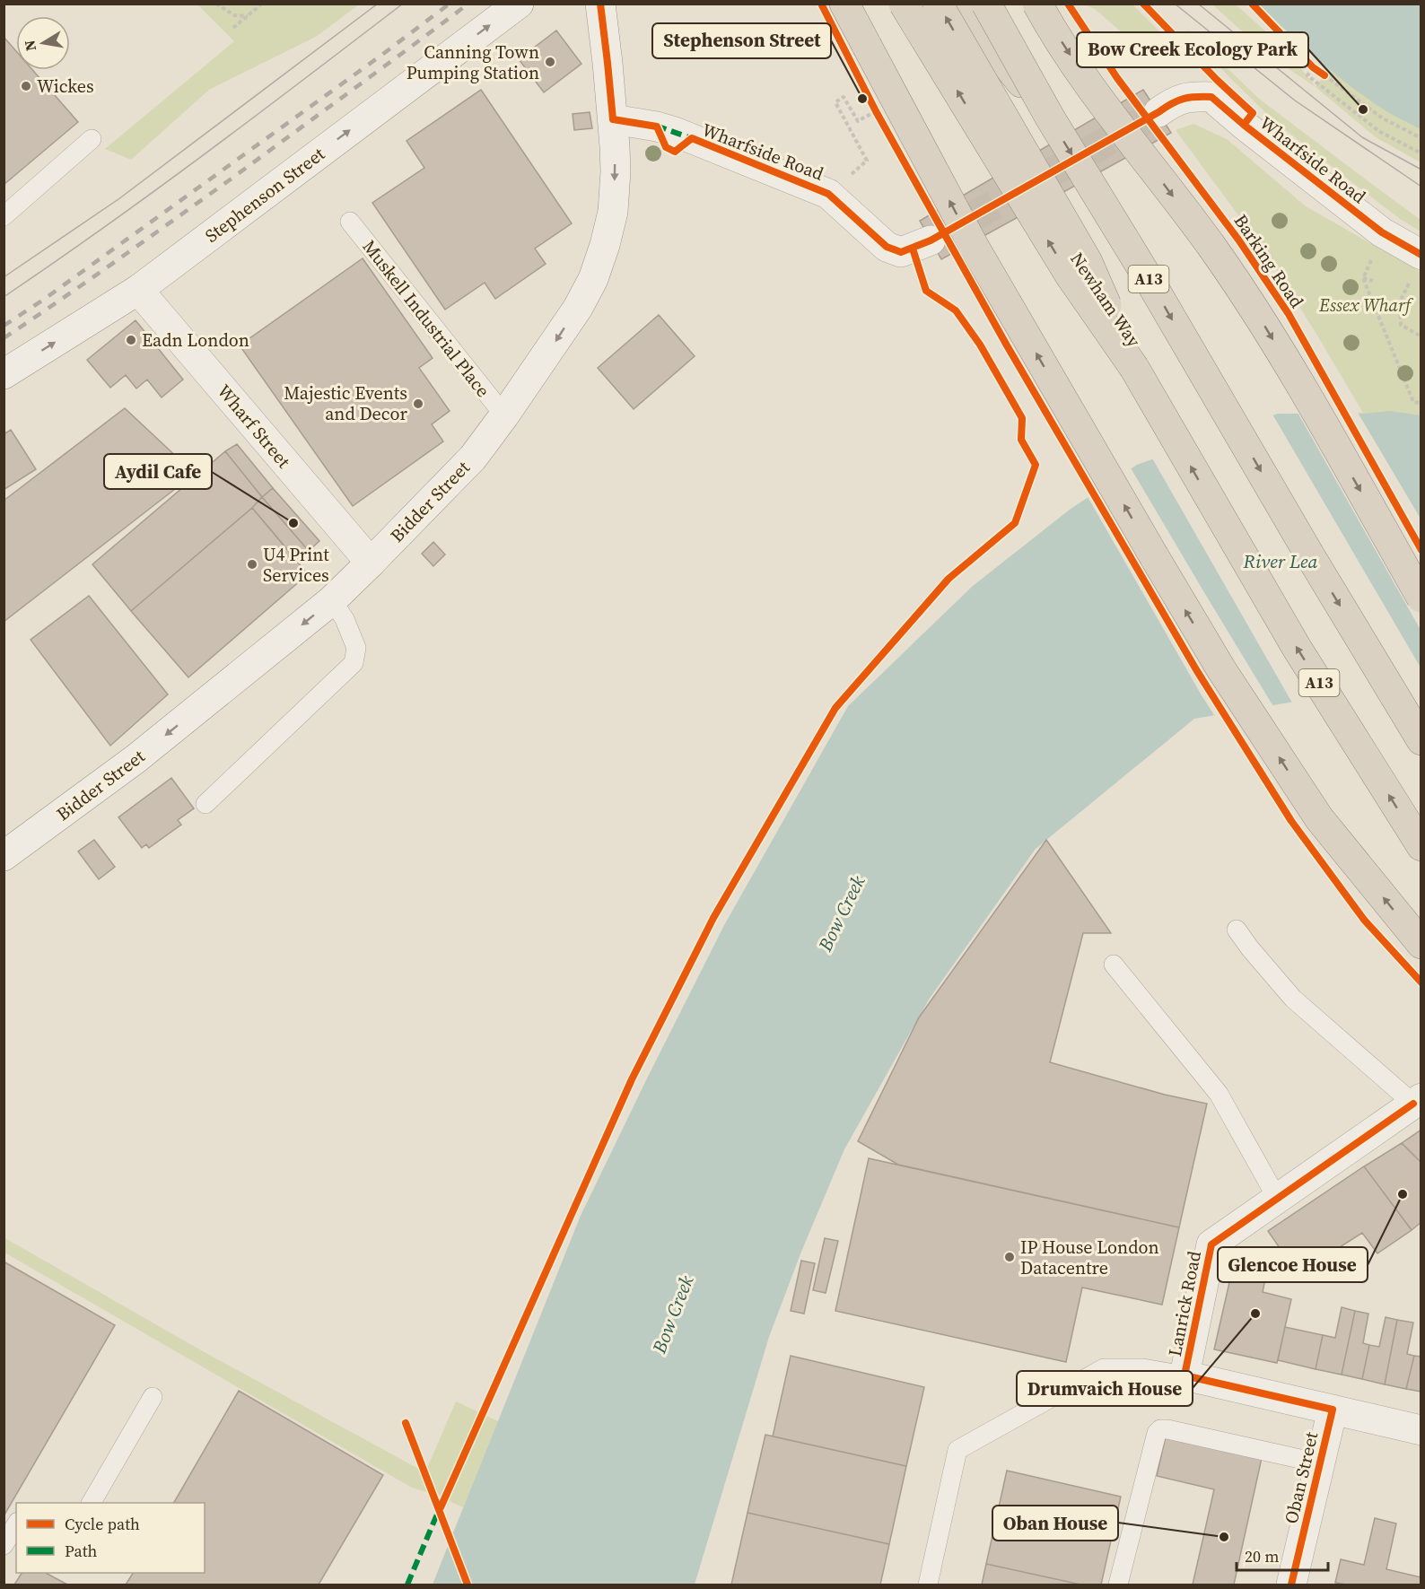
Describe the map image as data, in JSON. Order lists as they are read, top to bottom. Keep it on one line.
{"streets":{"highway":["A13","Newham Way"],"street":["Wharfside Road","Stephenson Street","Wharf Street","Bidder Street","Lanrick Road","Oban Street"],"lane":["Muskell Industrial Place"],"cycle path":["Barking Road"]},"crossings":[["Wharfside Road","Bidder Street"],["Stephenson Street","Wharf Street"],["Muskell Industrial Place","Bidder Street"],["Wharf Street","Bidder Street"],["Lanrick Road","Oban Street"]],"one_way":["Stephenson Street","Bidder Street"],"water":["River Lea","Bow Creek"],"parks":["Essex Wharf"],"places":["Canning Town Pumping Station","Wickes","Stephenson Street","Bow Creek Ecology Park","Eadn London","Majestic Events and Decor","Aydil Cafe","U4 Print Services","Glencoe House","IP House London Datacentre","Drumvaich House","Oban House"],"legend":["Cycle path","Path"],"scale_bar":"20 m","north":"left"}
